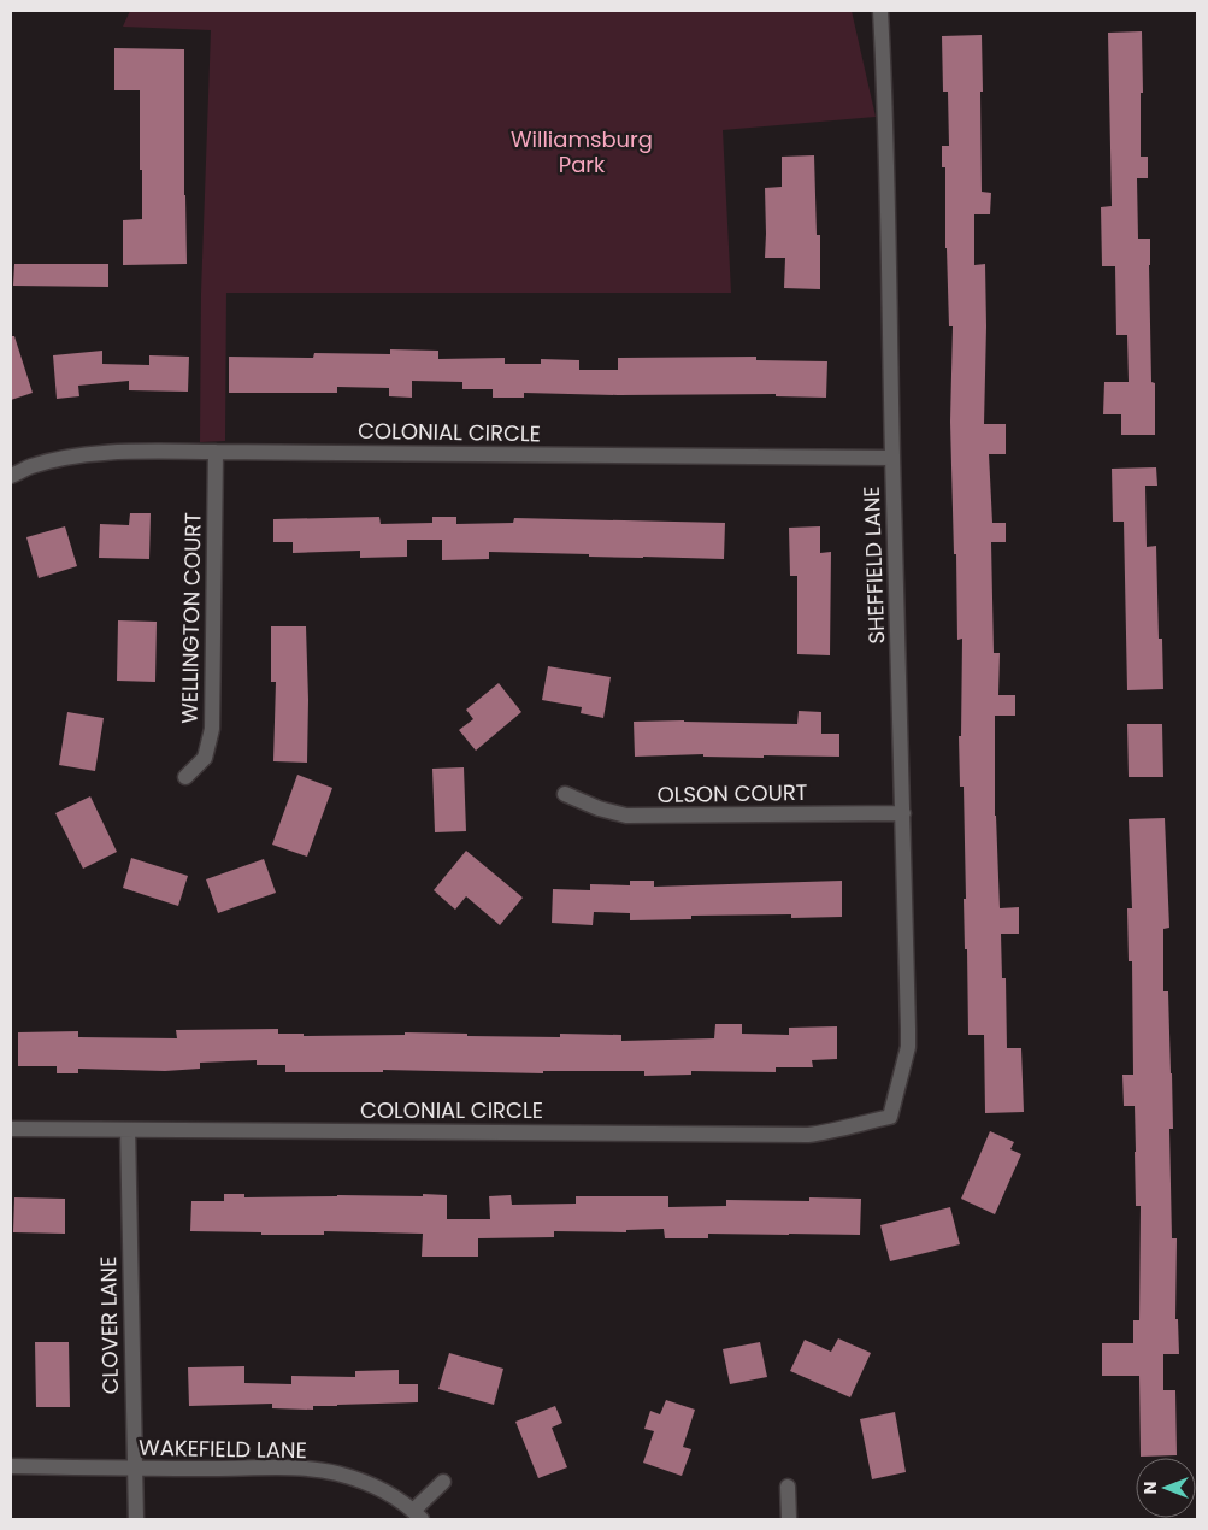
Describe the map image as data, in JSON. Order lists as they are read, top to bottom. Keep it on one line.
{"streets":{"street":["COLONIAL CIRCLE","SHEFFIELD LANE","WELLINGTON COURT","OLSON COURT","CLOVER LANE","WAKEFIELD LANE"]},"crossings":[["COLONIAL CIRCLE","SHEFFIELD LANE"],["COLONIAL CIRCLE","WELLINGTON COURT"],["COLONIAL CIRCLE","CLOVER LANE"],["SHEFFIELD LANE","OLSON COURT"],["CLOVER LANE","WAKEFIELD LANE"]],"parks":["Williamsburg Park"],"north":"left"}
